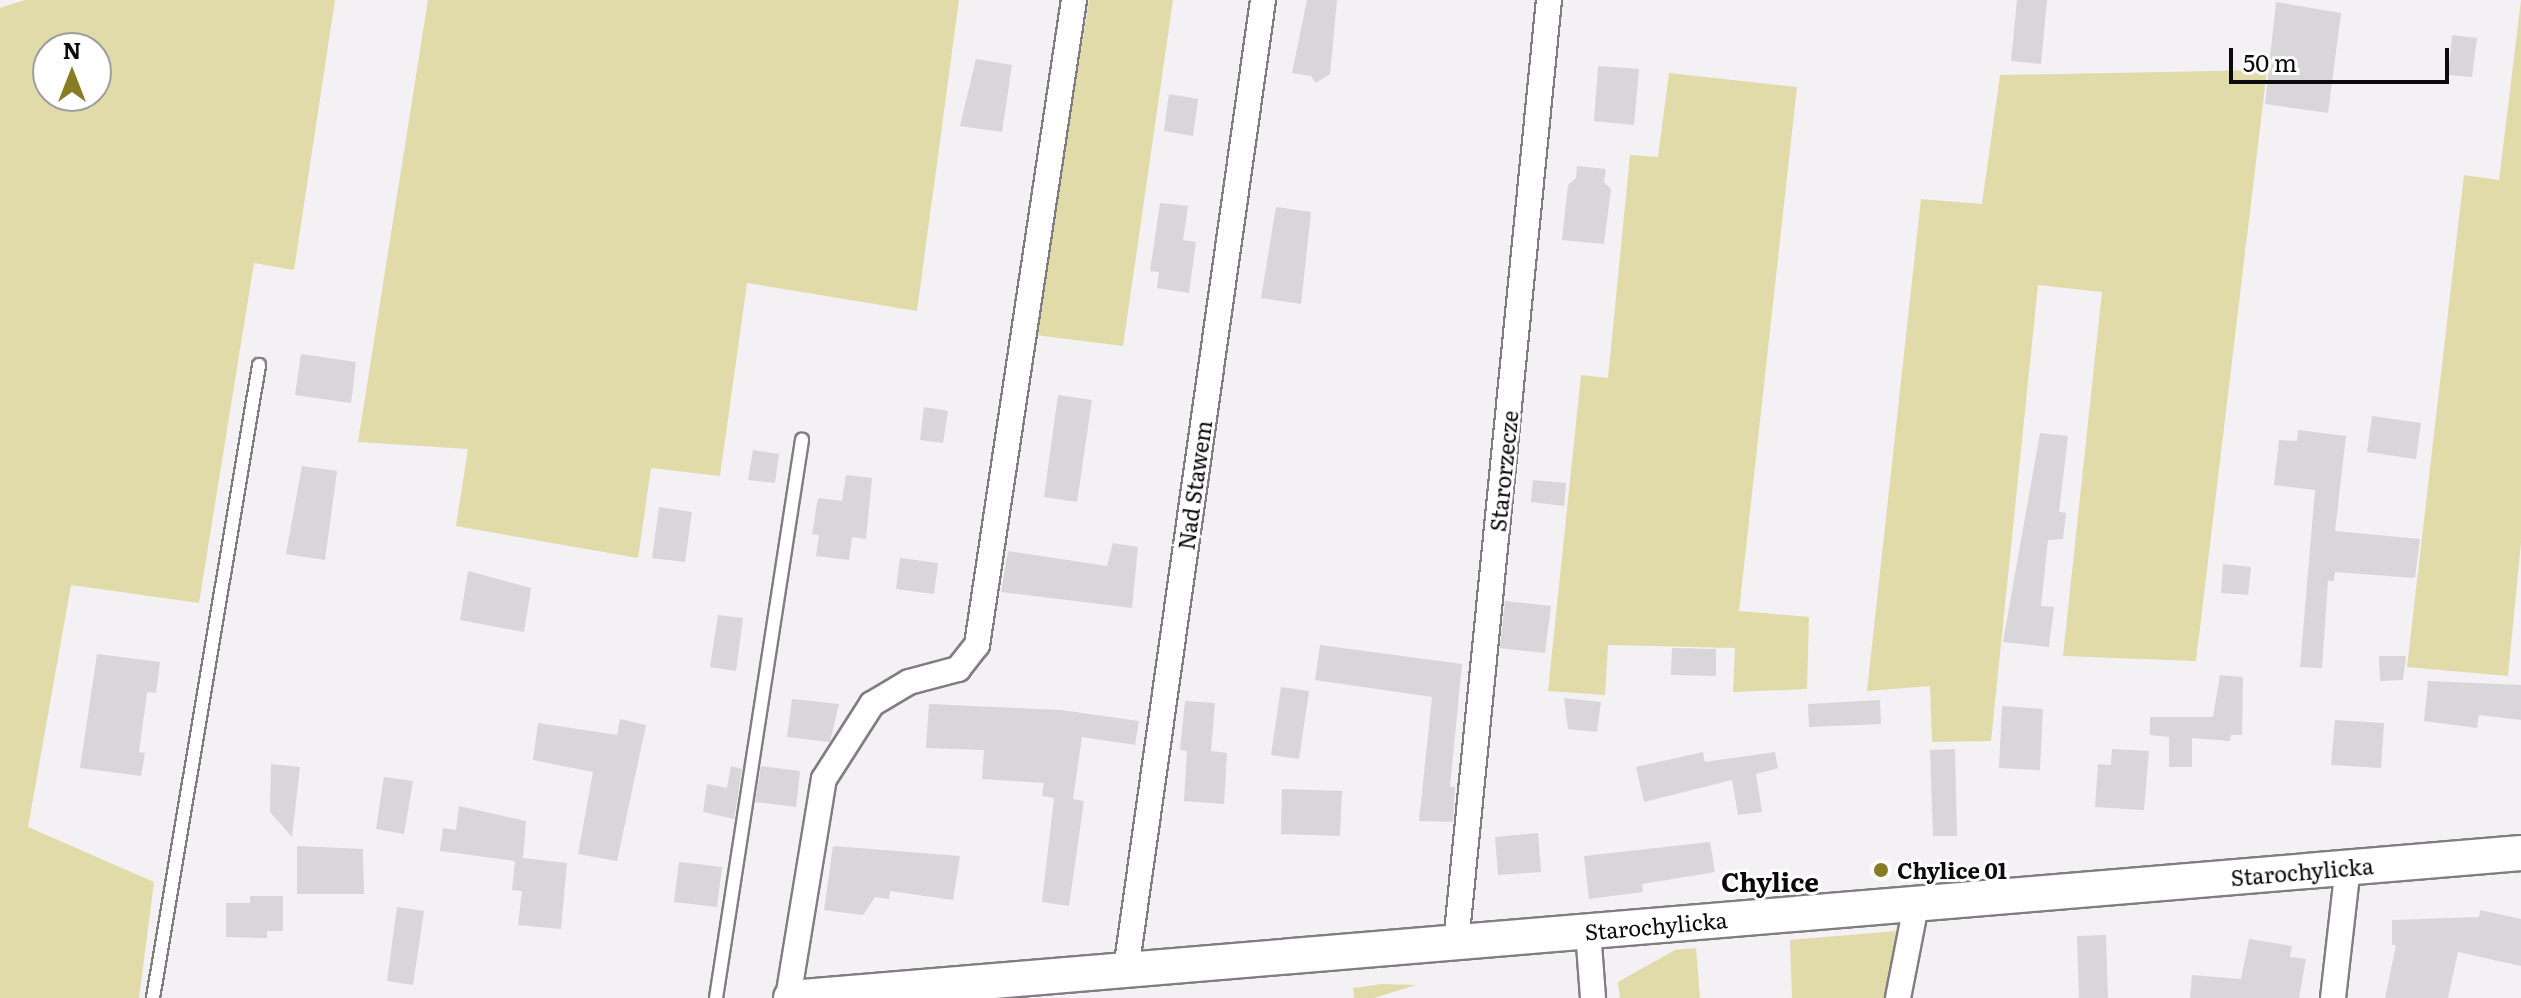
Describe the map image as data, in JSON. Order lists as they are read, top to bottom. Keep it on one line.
{"streets":{"street":["Starorzecze","Nad Stawem","Starochylicka"]},"crossings":[["Starorzecze","Starochylicka"],["Nad Stawem","Starochylicka"]],"districts":["Chylice"],"places":["Chylice 01"],"scale_bar":"50 m","north":"top"}
